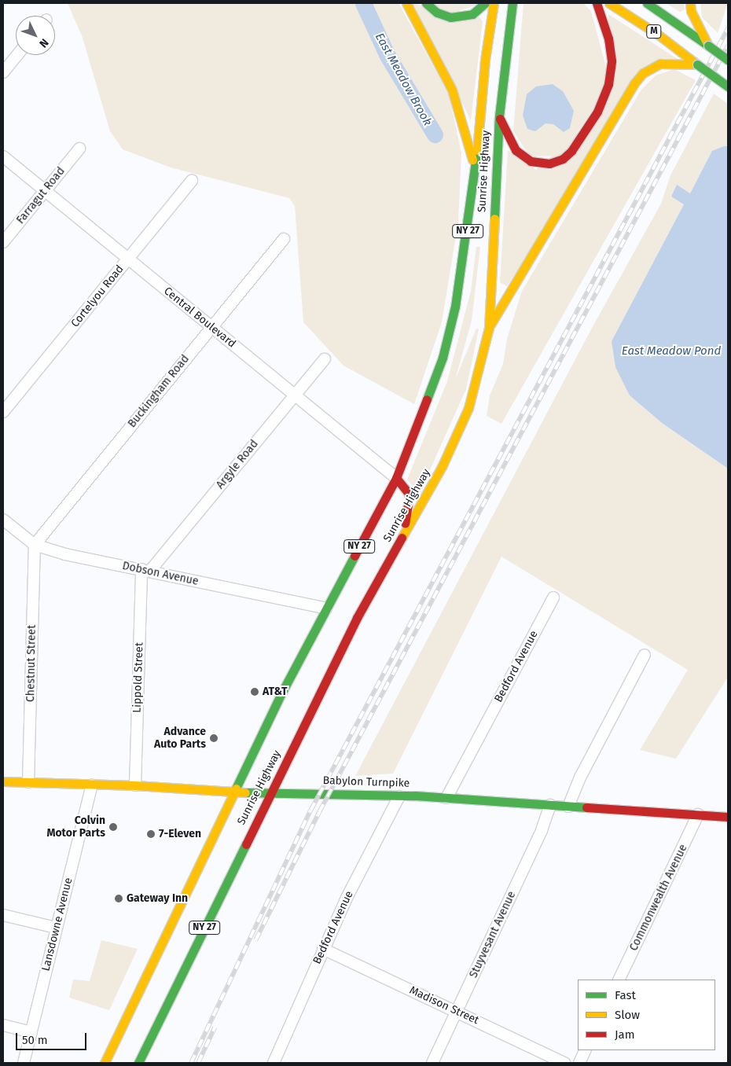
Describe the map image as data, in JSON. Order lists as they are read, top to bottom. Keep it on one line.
{"streets":{"main road":["M","Sunrise Highway","NY 27","Babylon Turnpike"],"street":["Farragut Road","Cortelyou Road","Central Boulevard","Buckingham Road","Argyle Road","Dobson Avenue","Chestnut Street","Bedford Avenue","Lippold Street","Commonwealth Avenue","Lansdowne Avenue","Stuyvesant Avenue","Madison Street"]},"crossings":[["Sunrise Highway","Central Boulevard"],["Sunrise Highway","Dobson Avenue"],["Sunrise Highway","Babylon Turnpike"],["Farragut Road","Central Boulevard"],["Cortelyou Road","Central Boulevard"],["Central Boulevard","Buckingham Road"],["Central Boulevard","Argyle Road"],["Buckingham Road","Dobson Avenue"],["Buckingham Road","Chestnut Street"],["Argyle Road","Dobson Avenue"],["Argyle Road","Lippold Street"],["Dobson Avenue","Chestnut Street"],["Dobson Avenue","Lippold Street"],["Chestnut Street","Babylon Turnpike"],["Bedford Avenue","Babylon Turnpike"],["Bedford Avenue","Madison Street"],["Lippold Street","Babylon Turnpike"],["Babylon Turnpike","Commonwealth Avenue"],["Babylon Turnpike","Lansdowne Avenue"],["Babylon Turnpike","Stuyvesant Avenue"],["Stuyvesant Avenue","Madison Street"]],"water":["East Meadow Brook","East Meadow Pond"],"places":["AT&T","Advance Auto Parts","Colvin Motor Parts","7-Eleven","Gateway Inn"],"legend":["Fast","Slow","Jam"],"scale_bar":"50 m","north":"bottom right"}
